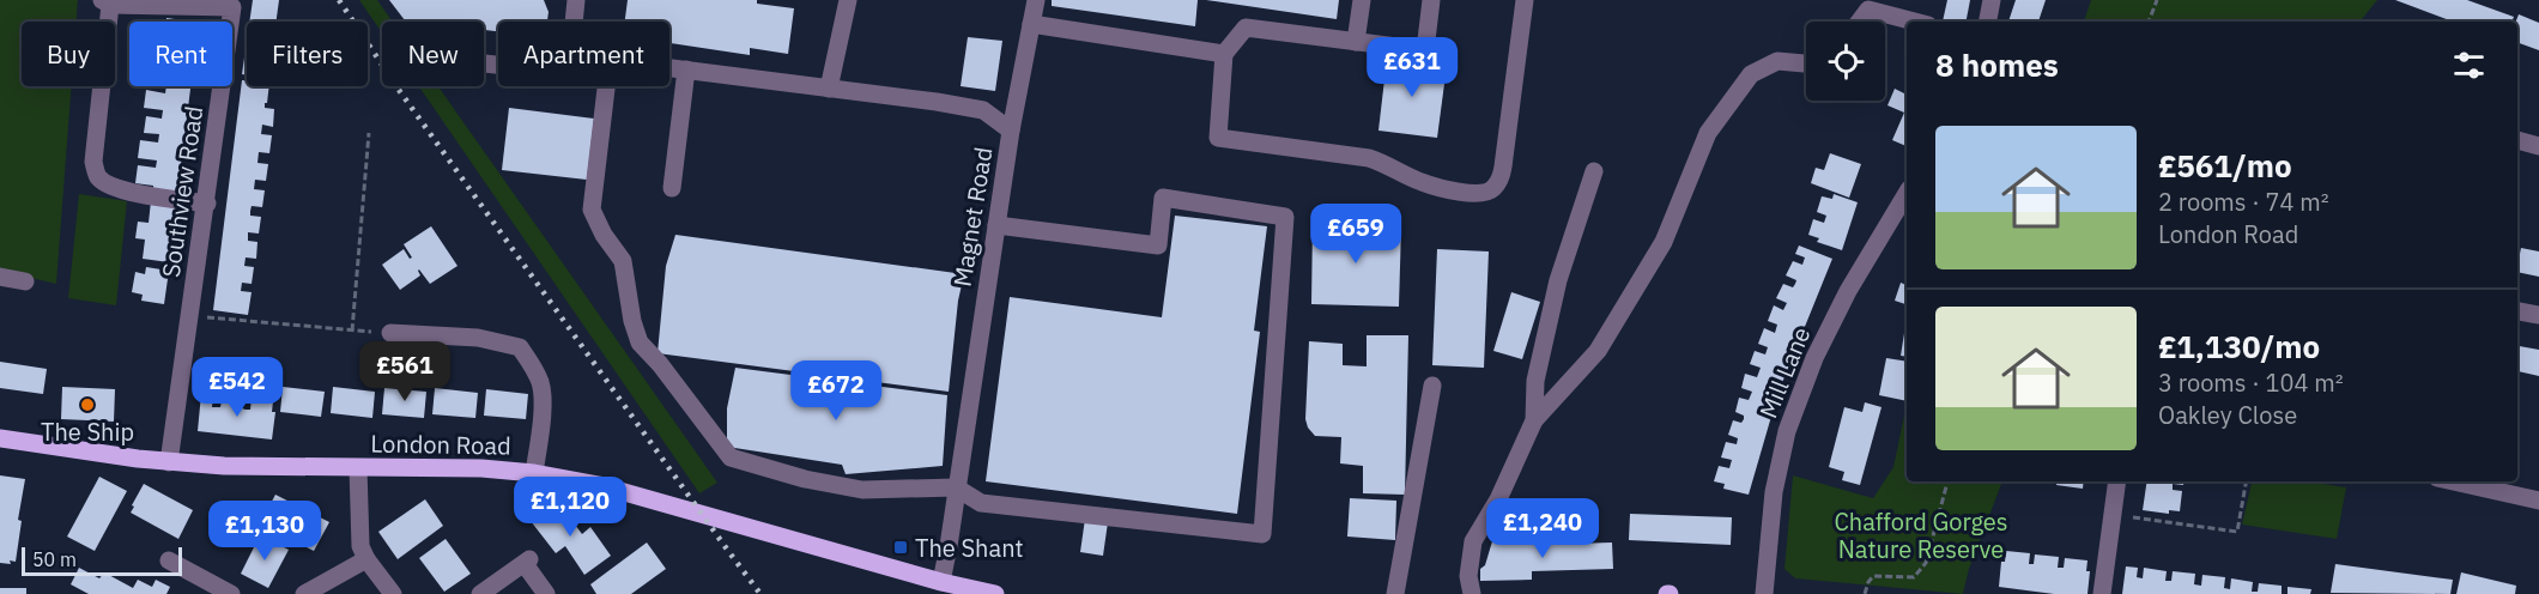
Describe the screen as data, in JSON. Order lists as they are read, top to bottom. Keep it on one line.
{"streets":{"main road":["London Road"],"street":["Southview Road","Magnet Road","Mill Lane"]},"crossings":[["Southview Road","London Road"],["Magnet Road","London Road"]],"parks":["Chafford Gorges Nature Reserve"],"places":{"other":["The Ship"],"transit":["The Shant"]},"scale_bar":"50 m","page":{"chip":["Buy","Rent","Filters","New","Apartment"],"heading":"8 homes","price":["£631","£659","£561","£542","£672","£1,120","£1,240","£1,130"],"list":[{"name":"£561/mo","note":"2 rooms · 74 m² · London Road"},{"name":"£1,130/mo","note":"3 rooms · 104 m² · Oakley Close"}],"scale":"50 m"}}
